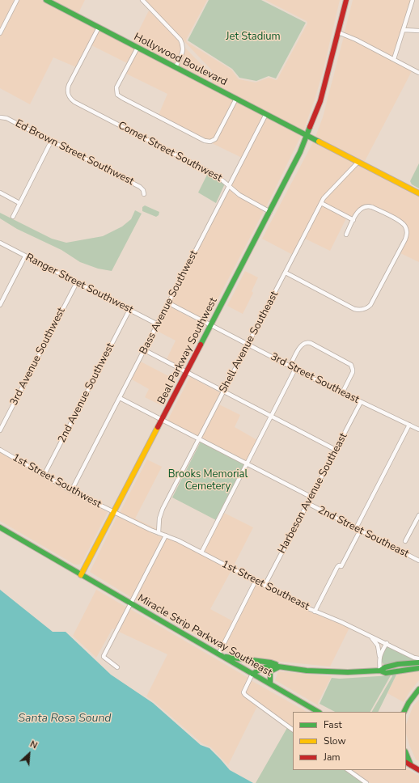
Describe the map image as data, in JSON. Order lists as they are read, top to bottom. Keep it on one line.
{"streets":{"main road":["Hollywood Boulevard","Beal Parkway Southwest","Miracle Strip Parkway Southeast"],"street":["Comet Street Southwest","Ed Brown Street Southwest","Ranger Street Southwest","Bass Avenue Southwest","Shell Avenue Southeast","3rd Avenue Southwest","3rd Street Southeast","2nd Avenue Southwest","1st Street Southwest","Harbeson Avenue Southeast","2nd Street Southeast","1st Street Southeast"]},"crossings":[["Hollywood Boulevard","Comet Street Southwest"],["Hollywood Boulevard","Bass Avenue Southwest"],["Hollywood Boulevard","Shell Avenue Southeast"],["Hollywood Boulevard","Beal Parkway Southwest"],["Comet Street Southwest","Bass Avenue Southwest"],["Comet Street Southwest","Beal Parkway Southwest"],["Ranger Street Southwest","Bass Avenue Southwest"],["Ranger Street Southwest","3rd Avenue Southwest"],["Ranger Street Southwest","2nd Avenue Southwest"],["Bass Avenue Southwest","3rd Street Southeast"],["Bass Avenue Southwest","1st Street Southwest"],["Bass Avenue Southwest","2nd Street Southeast"],["Shell Avenue Southeast","3rd Street Southeast"],["Shell Avenue Southeast","2nd Street Southeast"],["Shell Avenue Southeast","1st Street Southeast"],["Beal Parkway Southwest","3rd Street Southeast"],["Beal Parkway Southwest","1st Street Southwest"],["Beal Parkway Southwest","2nd Street Southeast"],["Beal Parkway Southwest","1st Street Southeast"],["Beal Parkway Southwest","Miracle Strip Parkway Southeast"],["3rd Street Southeast","Harbeson Avenue Southeast"],["2nd Avenue Southwest","1st Street Southwest"],["1st Street Southwest","1st Street Southeast"],["Harbeson Avenue Southeast","2nd Street Southeast"],["Harbeson Avenue Southeast","1st Street Southeast"]],"water":["Santa Rosa Sound"],"parks":["Jet Stadium","Brooks Memorial Cemetery"],"legend":["Fast","Slow","Jam"],"north":"top right"}
